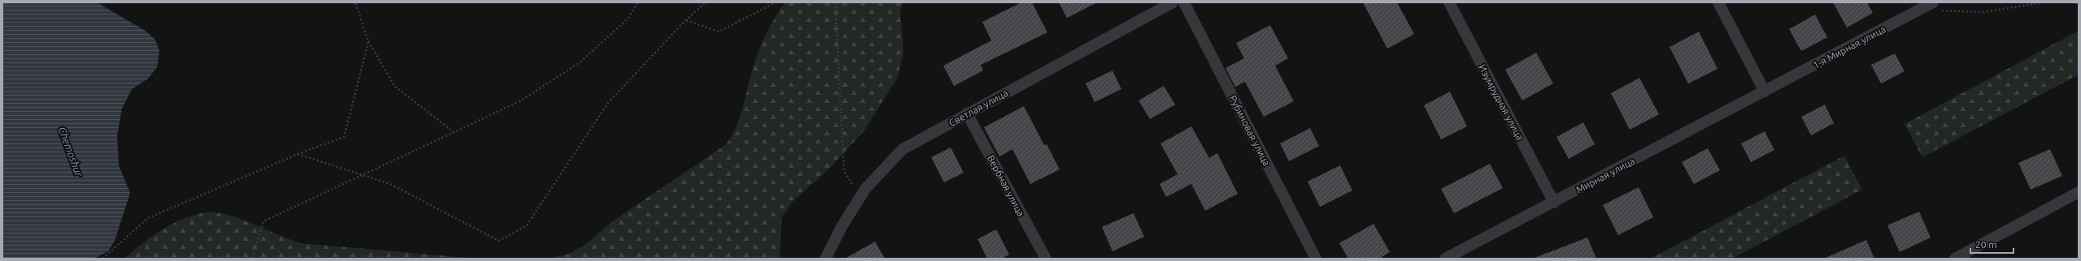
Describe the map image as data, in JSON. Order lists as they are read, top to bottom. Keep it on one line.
{"streets":{"street":["1-я Мирная улица","Изумрудная улица","Светлая улица","Рубиновая улица","Мирная улица","Вербная улица"]},"crossings":[["1-я Мирная улица","Мирная улица"],["Изумрудная улица","Мирная улица"],["Светлая улица","Вербная улица"]],"water":["Chemoshur"],"scale_bar":"20 m"}
